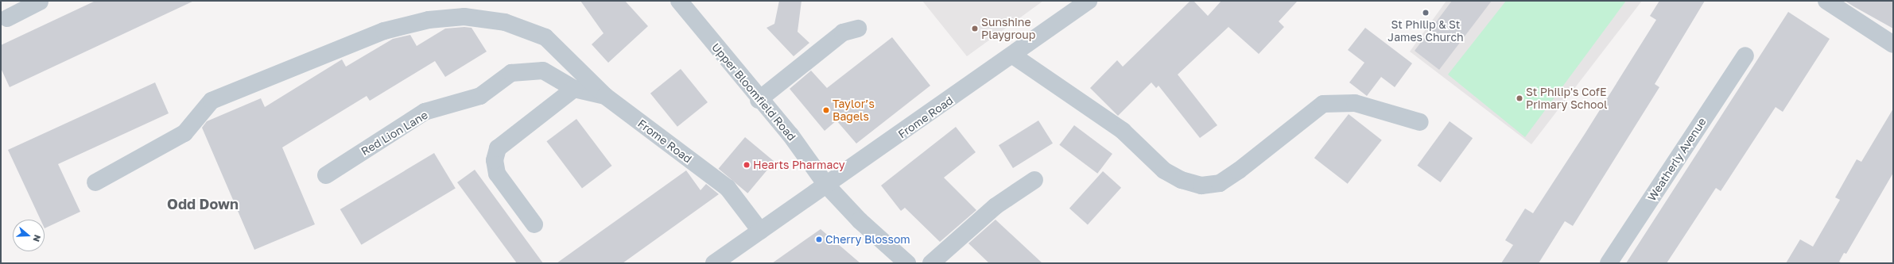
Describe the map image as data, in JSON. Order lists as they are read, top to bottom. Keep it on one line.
{"streets":{"street":["Upper Bloomfield Road","Frome Road","Red Lion Lane","Weatherly Avenue"]},"crossings":[["Upper Bloomfield Road","Frome Road"],["Frome Road","Red Lion Lane"]],"districts":["Odd Down"],"places":["St Philip & St James Church","Sunshine Playgroup","St Philip's CofE Primary School","Taylor’s Bagels","Hearts Pharmacy","Cherry Blossom"],"north":"right"}
